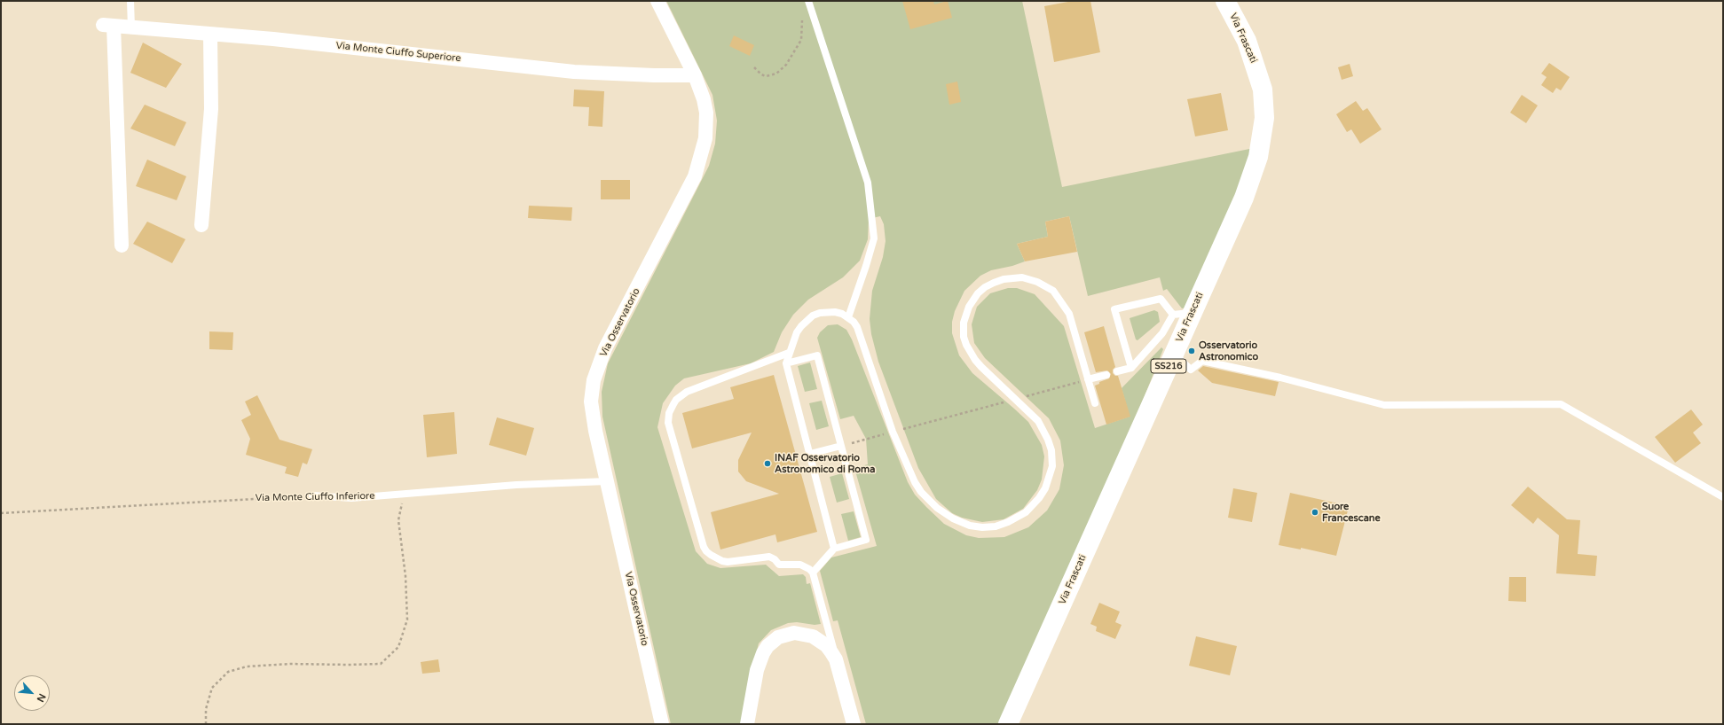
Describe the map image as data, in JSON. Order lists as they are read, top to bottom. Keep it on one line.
{"streets":{"main road":["Via Frascati","SS216"],"street":["Via Monte Ciuffo Superiore","Via Osservatorio"],"lane":["Via Monte Ciuffo Inferiore"]},"crossings":[["Via Monte Ciuffo Superiore","Via Osservatorio"],["Via Osservatorio","Via Monte Ciuffo Inferiore"]],"places":["Osservatorio Astronomico","INAF Osservatorio Astronomico di Roma","Suore Francescane"],"north":"bottom right"}
